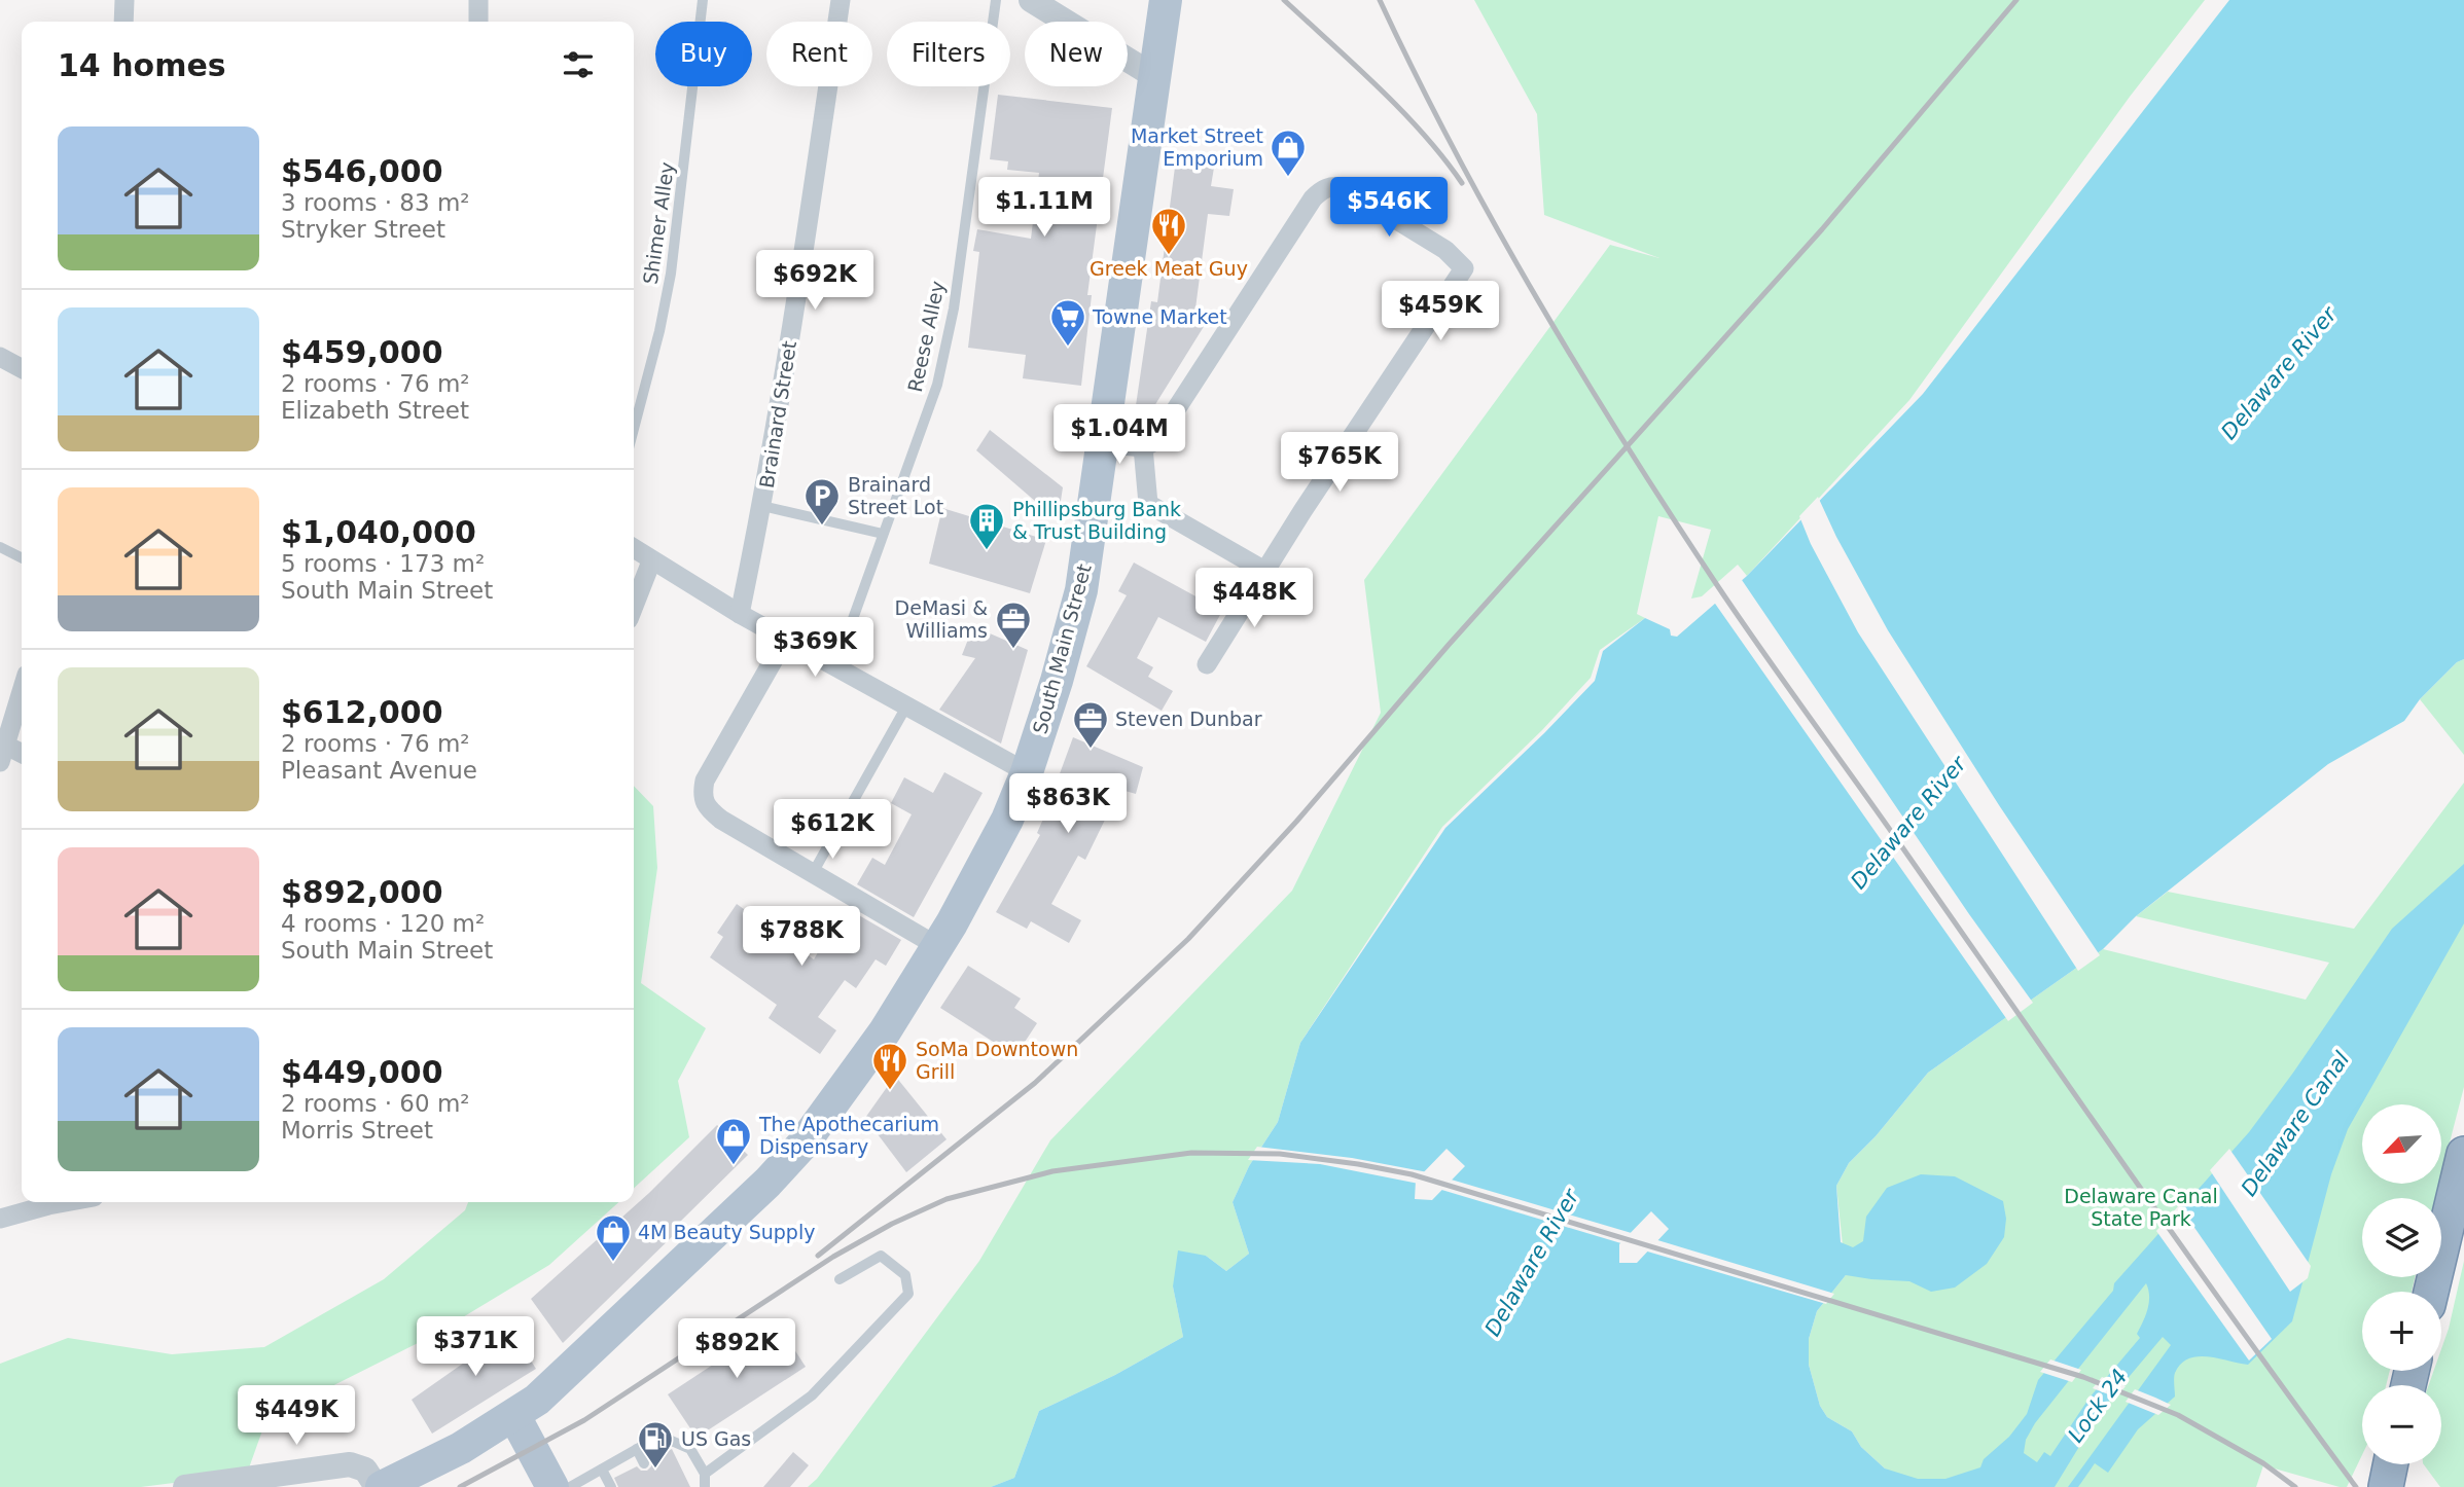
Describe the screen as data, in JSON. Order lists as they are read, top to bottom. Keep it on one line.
{"streets":{"main road":["South Main Street"],"street":["Brainard Street"],"lane":["Shimer Alley","Reese Alley"]},"water":["Delaware River","Delaware Canal","Lock 24"],"parks":["Delaware Canal State Park"],"places":{"shop":["Market Street Emporium","The Apothecarium Dispensary","4M Beauty Supply"],"restaurant":["Greek Meat Guy","SoMa Downtown Grill"],"supermarket":["Towne Market"],"parking":["Brainard Street Lot"],"building":["Phillipsburg Bank & Trust Building"],"office":["DeMasi & Williams","Steven Dunbar"],"fuel station":["US Gas"]},"north":"bottom left","page":{"chip":["Buy","Rent","Filters","New"],"heading":"14 homes","list":[{"name":"$546,000","note":"3 rooms · 83 m² · Stryker Street"},{"name":"$459,000","note":"2 rooms · 76 m² · Elizabeth Street"},{"name":"$1,040,000","note":"5 rooms · 173 m² · South Main Street"},{"name":"$612,000","note":"2 rooms · 76 m² · Pleasant Avenue"},{"name":"$892,000","note":"4 rooms · 120 m² · South Main Street"},{"name":"$449,000","note":"2 rooms · 60 m² · Morris Street"}],"price":["$1.11M","$546K","$692K","$459K","$1.04M","$765K","$448K","$369K","$863K","$612K","$788K","$371K","$892K","$449K"],"map_buttons":["+","−"]}}
